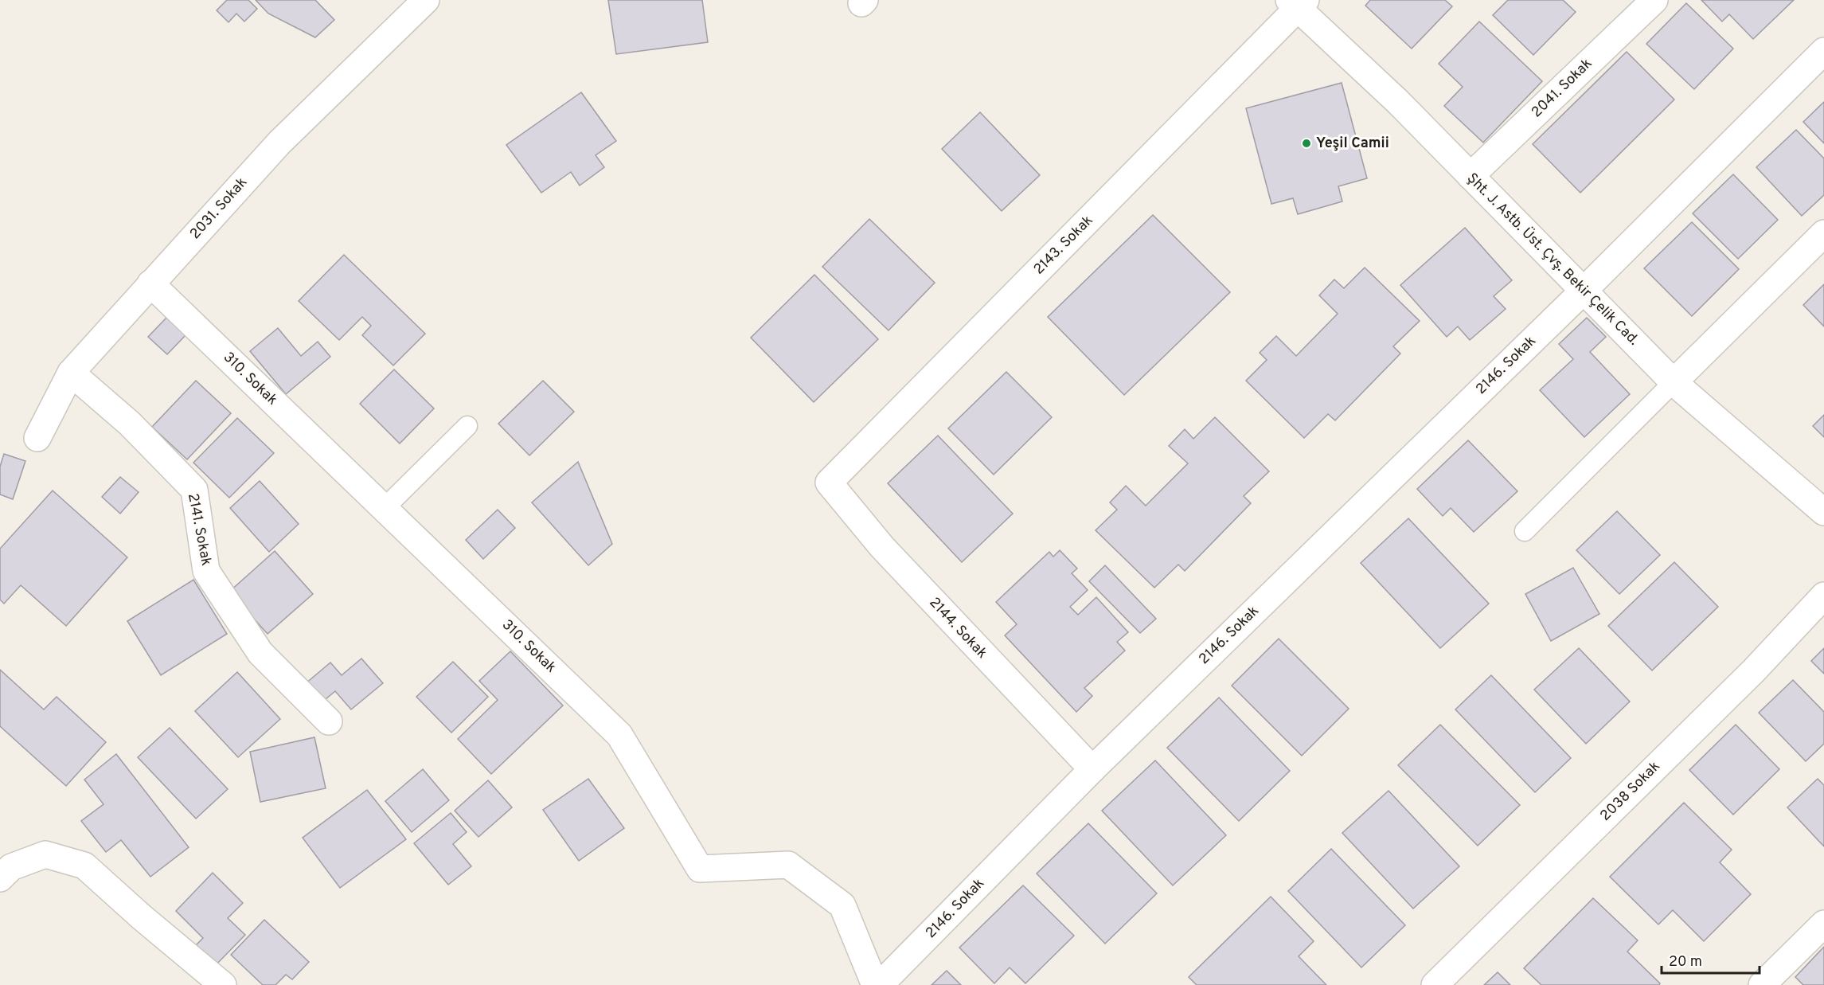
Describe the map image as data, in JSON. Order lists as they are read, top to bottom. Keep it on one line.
{"streets":{"street":["2041. Sokak","2031. Sokak","2143. Sokak","Şht. J. Astb. Üst. Çvş. Bekir Çelik Cad.","2146. Sokak","310. Sokak","2141. Sokak","2144. Sokak","2038 Sokak"]},"crossings":[["2041. Sokak","Şht. J. Astb. Üst. Çvş. Bekir Çelik Cad."],["2031. Sokak","310. Sokak"],["2031. Sokak","2141. Sokak"],["2143. Sokak","Şht. J. Astb. Üst. Çvş. Bekir Çelik Cad."],["2143. Sokak","2144. Sokak"],["Şht. J. Astb. Üst. Çvş. Bekir Çelik Cad.","2146. Sokak"],["2146. Sokak","2144. Sokak"]],"places":["Yeşil Camii"],"scale_bar":"20 m"}
